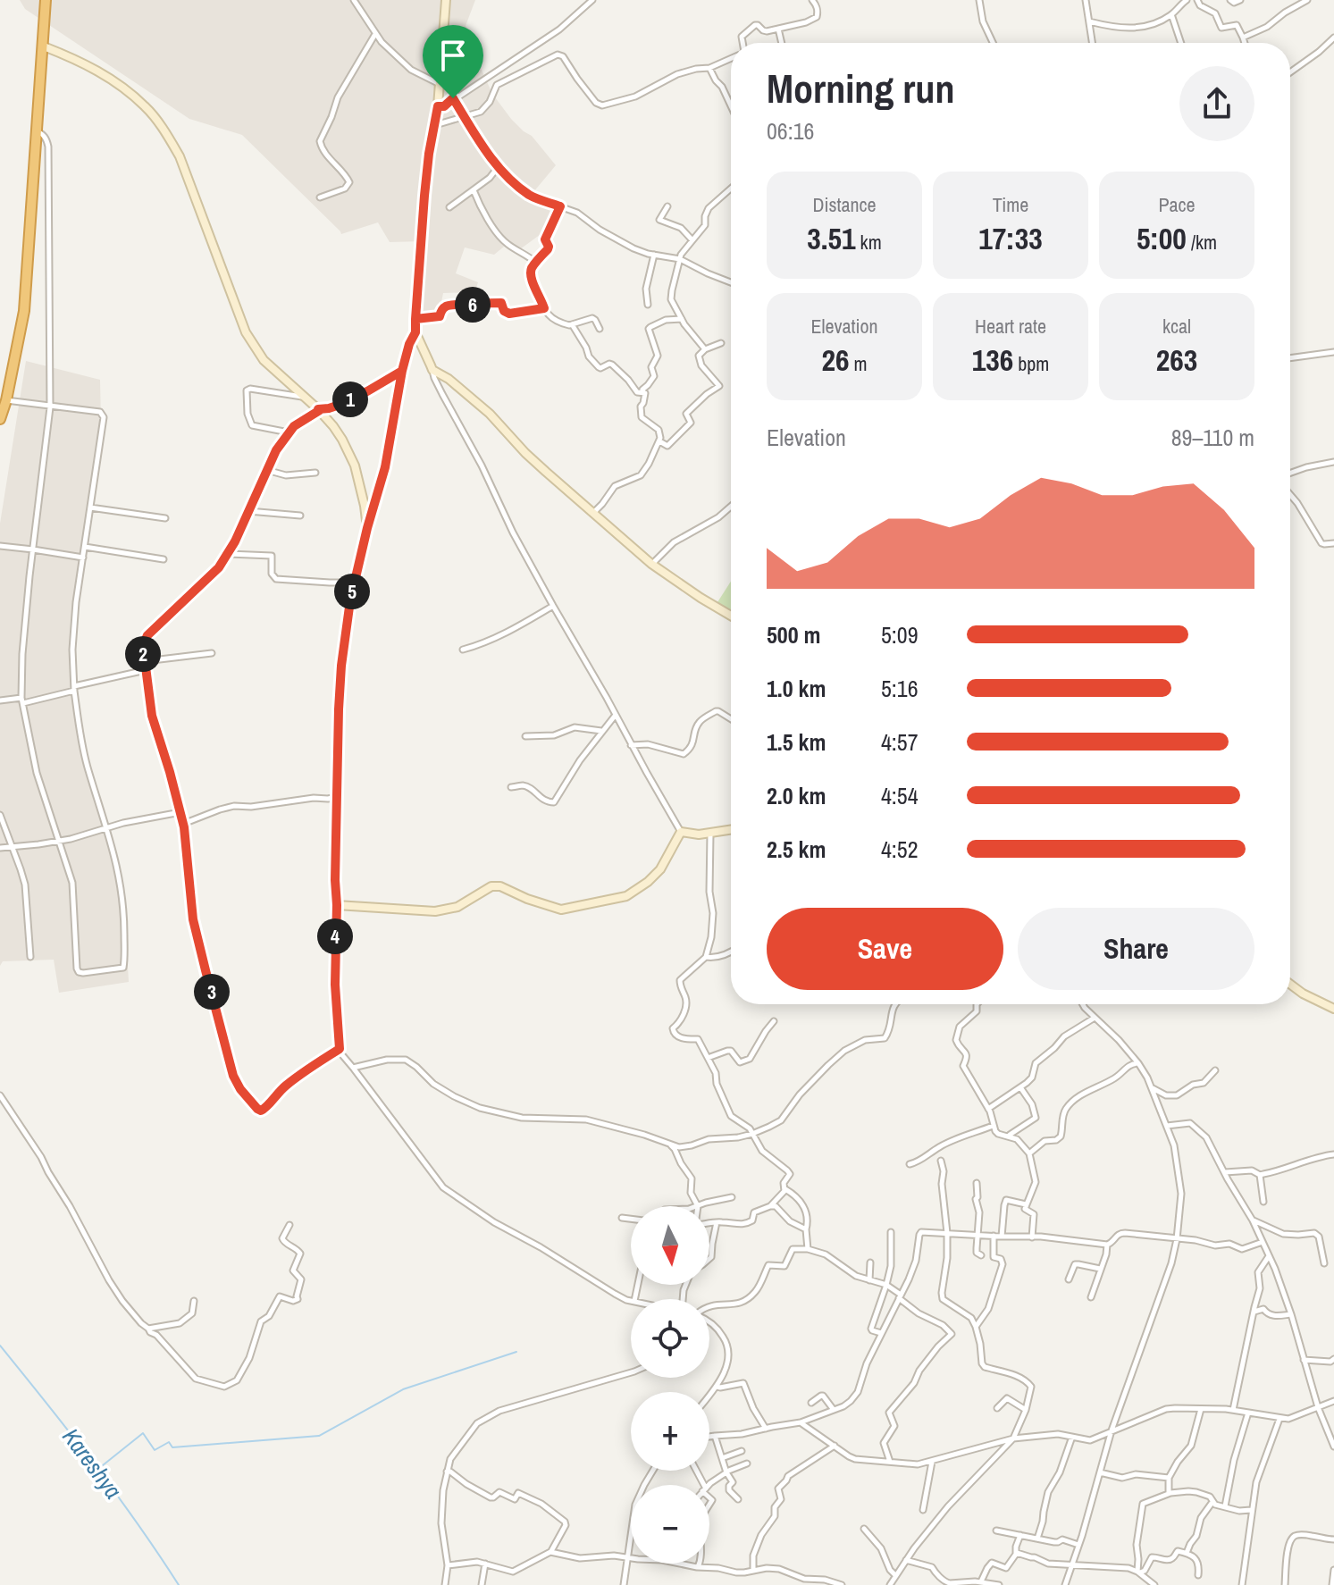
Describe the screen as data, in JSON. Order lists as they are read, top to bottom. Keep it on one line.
{"water":["Kareshya"],"north":"bottom","page":{"heading":["Morning run","06:16"],"stats":[["Distance","3.51 km"],["Time","17:33"],["Pace","5:00 /km"],["Elevation","26 m"],["Heart rate","136 bpm"],["kcal","263"]],"pins":["6","1","5","2","4","3"],"chart":["Elevation","89–110 m"],"list":[{"name":"500 m","note":"5:09"},{"name":"1.0 km","note":"5:16"},{"name":"1.5 km","note":"4:57"},{"name":"2.0 km","note":"4:54"},{"name":"2.5 km","note":"4:52"}],"buttons":["Save","Share"],"map_buttons":["+","−"]}}
